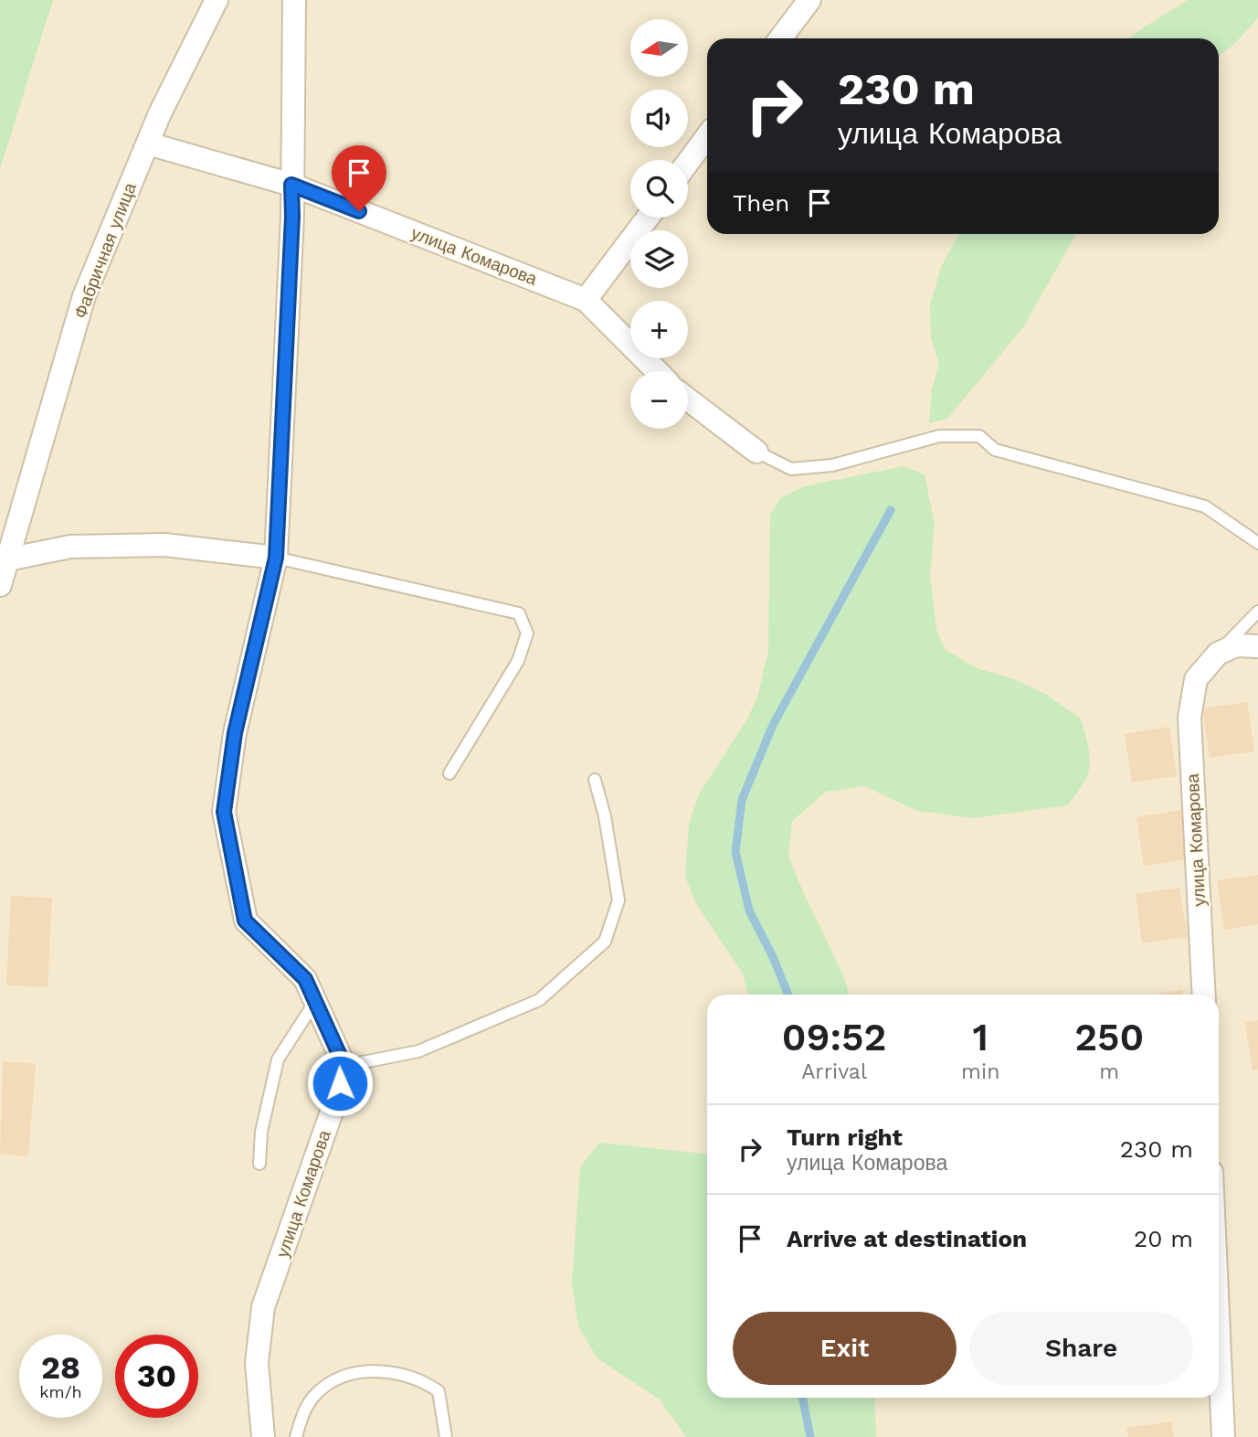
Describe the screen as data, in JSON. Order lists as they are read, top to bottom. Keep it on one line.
{"streets":{"street":["Фабричная улица","улица Комарова"]},"crossings":[["Фабричная улица","улица Комарова"]],"north":"left","page":{"map_buttons":["+","−"],"turn":["230 m","улица Комарова"],"then":"Then","eta":["09:52","Arrival","1","min","250","m"],"list":[{"name":"Turn right","note":"улица Комарова","value":"230 m"},{"name":"Arrive at destination","value":"20 m"}],"buttons":["Exit","Share"],"speed":"28 km/h","limit":"30"}}
